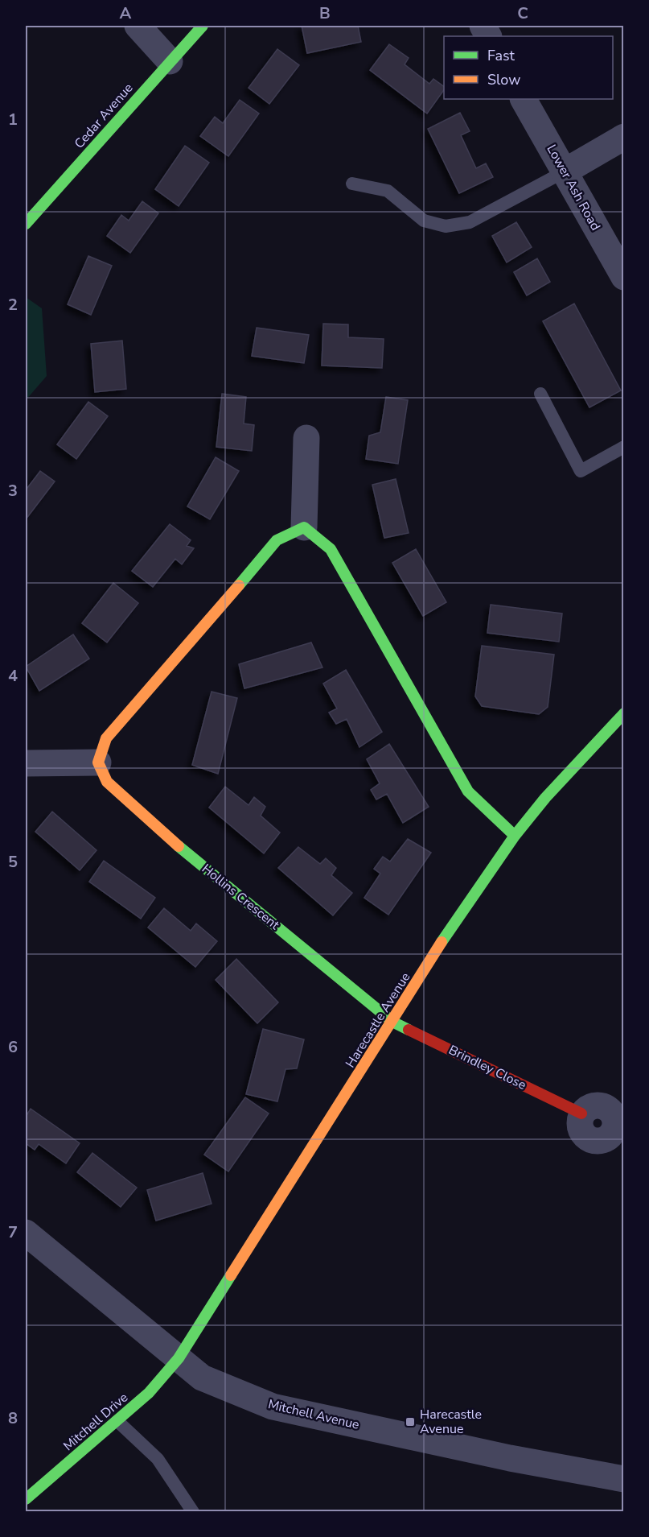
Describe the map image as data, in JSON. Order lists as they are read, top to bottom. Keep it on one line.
{"streets":{"street":["Cedar Avenue","Lower Ash Road","Hollins Crescent","Harecastle Avenue","Brindley Close","Mitchell Avenue","Mitchell Drive"]},"crossings":[["Hollins Crescent","Harecastle Avenue"],["Hollins Crescent","Brindley Close"],["Harecastle Avenue","Brindley Close"],["Harecastle Avenue","Mitchell Avenue"],["Harecastle Avenue","Mitchell Drive"],["Mitchell Avenue","Mitchell Drive"]],"places":{"transit":["Harecastle Avenue"]},"legend":["Fast","Slow"],"grid":{"columns":["A","B","C"],"rows":["1","2","3","4","5","6","7","8"]}}
